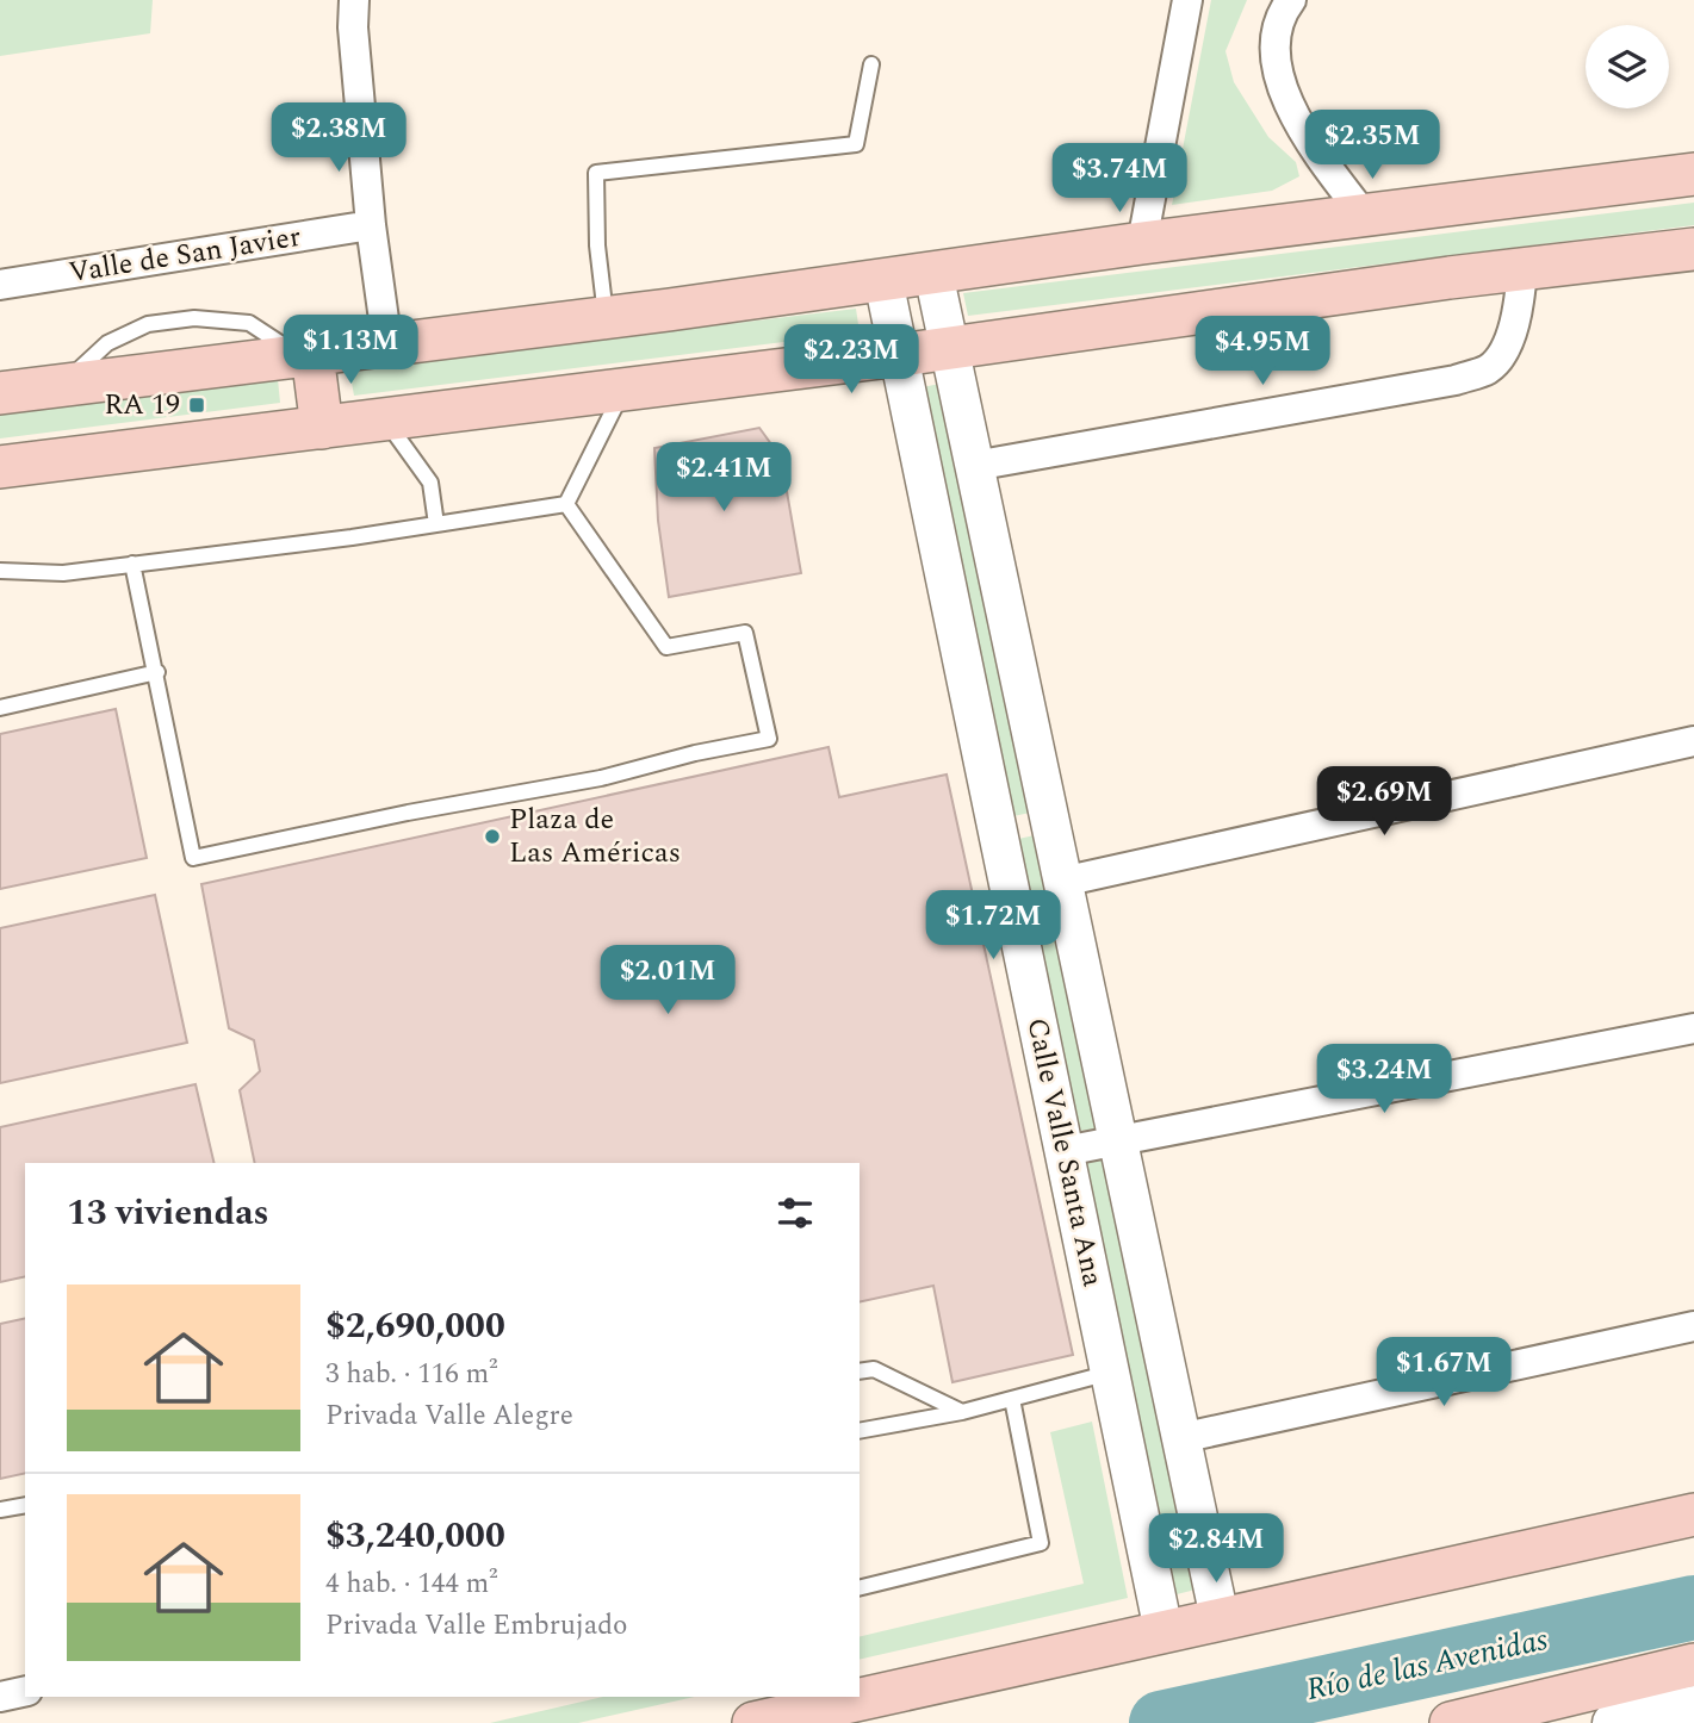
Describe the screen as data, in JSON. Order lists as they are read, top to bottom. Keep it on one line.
{"streets":{"street":["Valle de San Javier","Calle Valle Santa Ana"]},"water":["Río de las Avenidas"],"places":{"transit":["RA 19"],"other":["Plaza de Las Américas"]},"page":{"price":["$2.38M","$2.35M","$3.74M","$1.13M","$4.95M","$2.23M","$2.41M","$2.69M","$1.72M","$2.01M","$3.24M","$1.67M","$2.84M"],"heading":"13 viviendas","list":[{"name":"$2,690,000","note":"3 hab. · 116 m² · Privada Valle Alegre"},{"name":"$3,240,000","note":"4 hab. · 144 m² · Privada Valle Embrujado"}]}}
